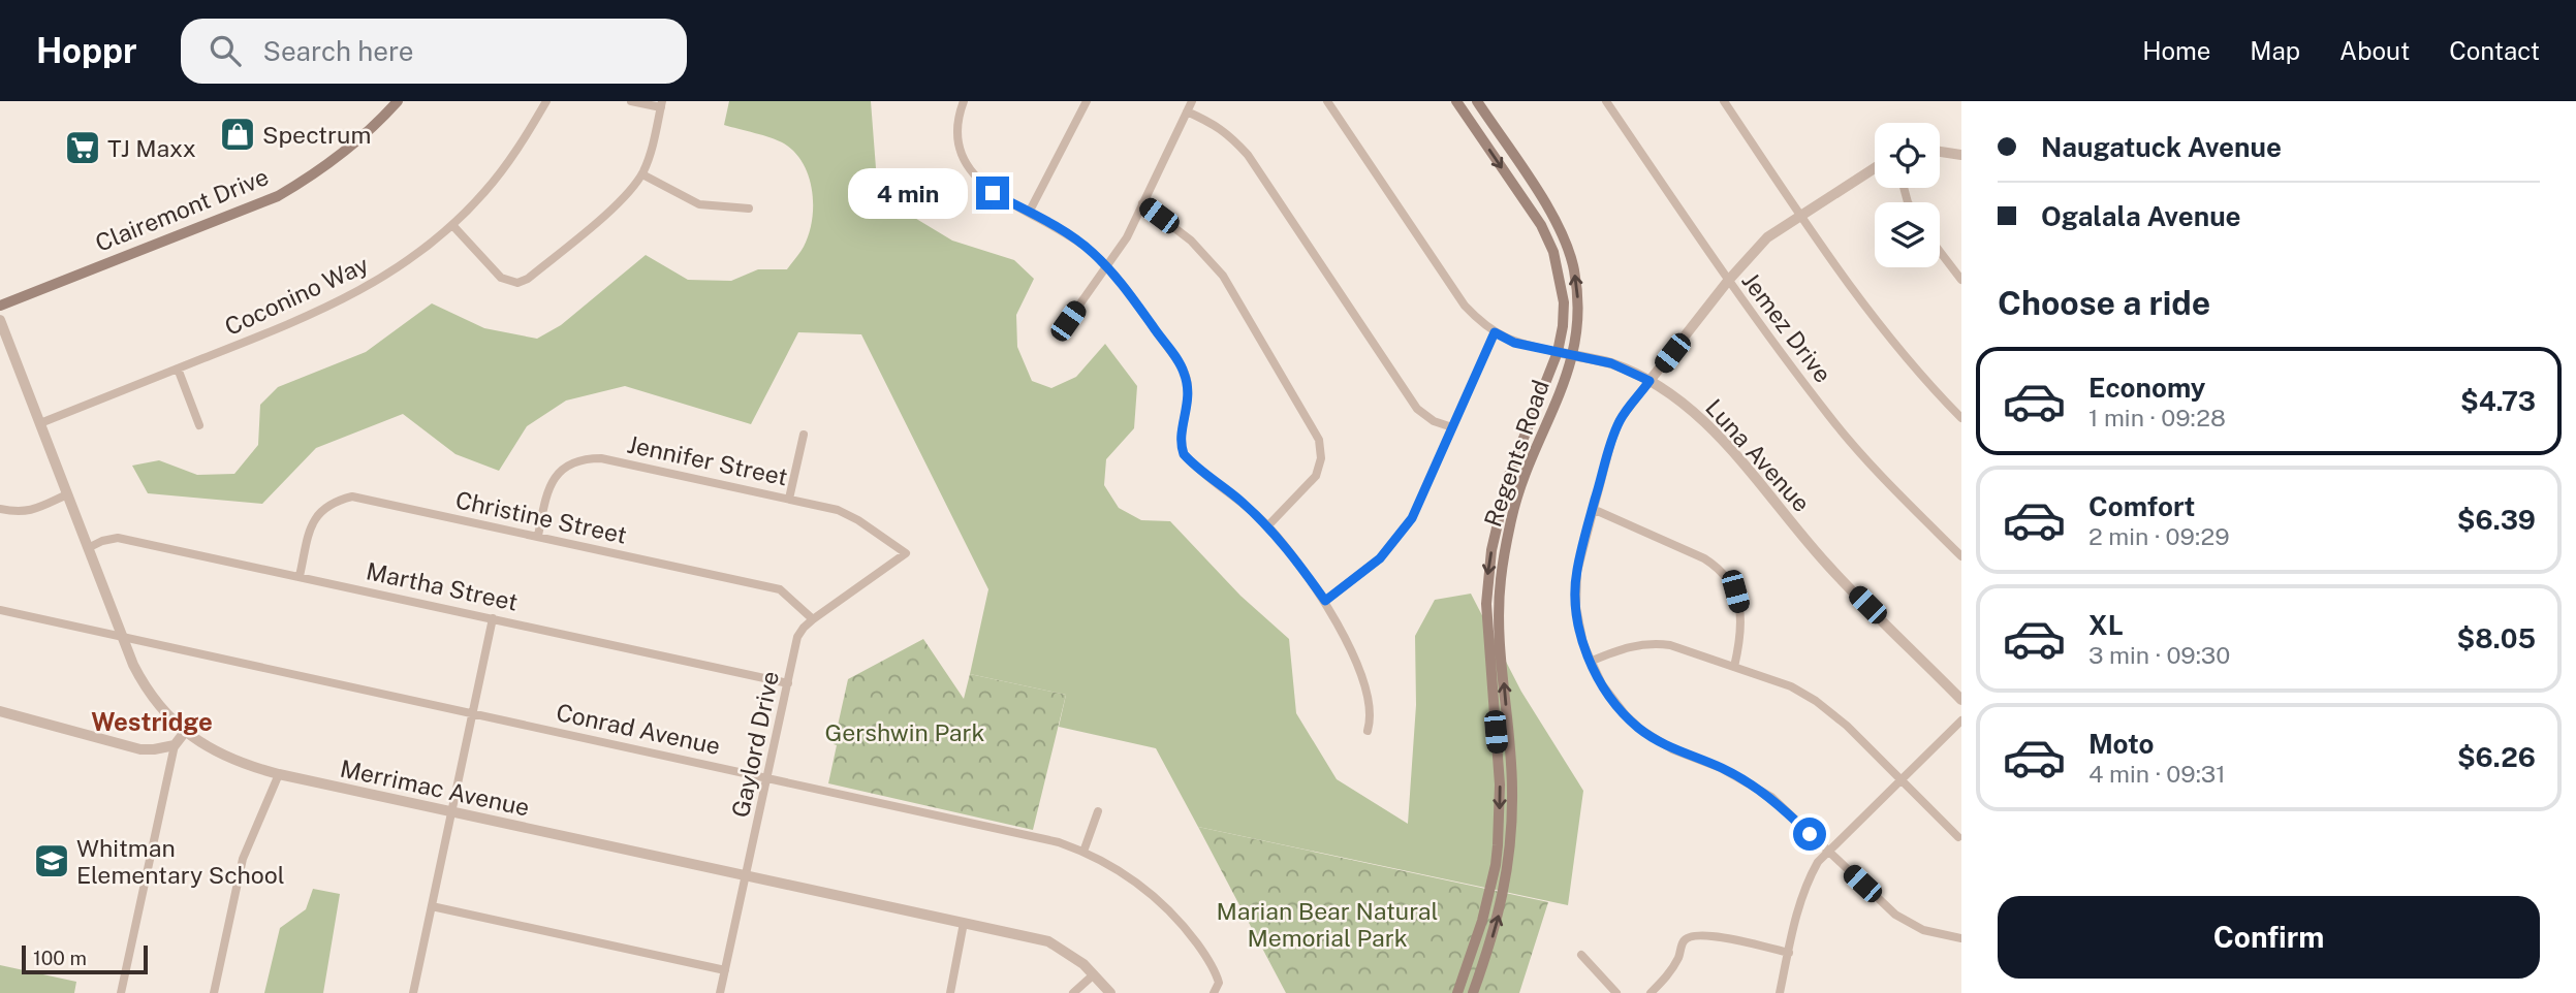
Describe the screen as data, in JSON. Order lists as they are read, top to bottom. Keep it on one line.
{"streets":{"main road":["Clairemont Drive","Regents Road"],"street":["Coconino Way","Jemez Drive","Luna Avenue","Jennifer Street","Christine Street","Martha Street","Conrad Avenue","Gaylord Drive","Merrimac Avenue"]},"crossings":[["Coconino Way","Merrimac Avenue"],["Regents Road","Luna Avenue"],["Jennifer Street","Christine Street"],["Jennifer Street","Gaylord Drive"],["Christine Street","Martha Street"],["Christine Street","Gaylord Drive"],["Martha Street","Gaylord Drive"],["Martha Street","Merrimac Avenue"],["Conrad Avenue","Gaylord Drive"],["Conrad Avenue","Merrimac Avenue"],["Gaylord Drive","Merrimac Avenue"]],"districts":["Westridge"],"parks":["Gershwin Park","Marian Bear Natural Memorial Park"],"places":{"shop":["Spectrum"],"supermarket":["TJ Maxx"],"school or university":["Whitman Elementary School"]},"scale_bar":"100 m","page":{"header":"Hoppr","search":"Search here","nav":["Home","Map","About","Contact"],"banner":["Naugatuck Avenue","Ogalala Avenue"],"bubble":"4 min","heading":"Choose a ride","list":[{"name":"Economy","note":"1 min · 09:28","value":"$4.73"},{"name":"Comfort","note":"2 min · 09:29","value":"$6.39"},{"name":"XL","note":"3 min · 09:30","value":"$8.05"},{"name":"Moto","note":"4 min · 09:31","value":"$6.26"}],"buttons":"Confirm","scale":"100 m"}}
